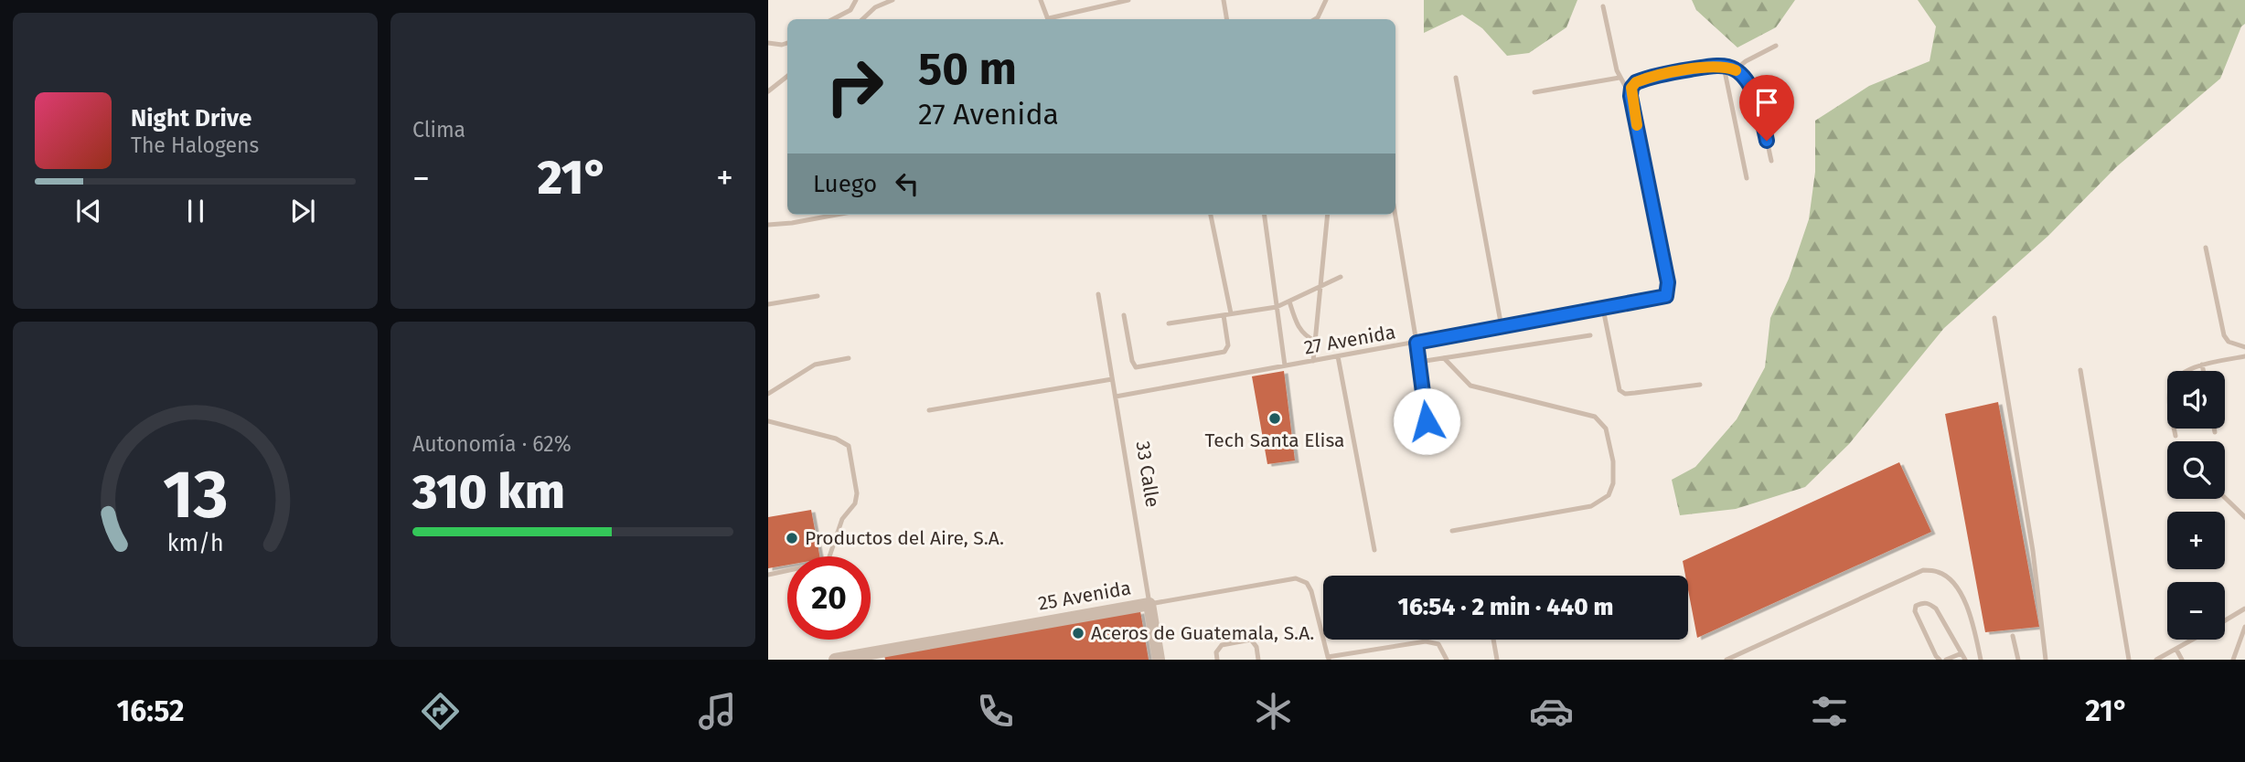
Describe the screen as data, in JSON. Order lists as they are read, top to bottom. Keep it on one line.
{"streets":{"street":["33 Calle","25 Avenida"],"lane":["27 Avenida"]},"crossings":[["27 Avenida","33 Calle"],["33 Calle","25 Avenida"]],"places":["Tech Santa Elisa","Productos del Aire, S.A.","Aceros de Guatemala, S.A."],"page":{"tile":["Clima",["Autonomía · 62%","310 km"]],"turn":["50 m","27 Avenida"],"song":["Night Drive","The Halogens"],"heat":["−","21°","+"],"then":"Luego","map_buttons":["+","−"],"limit":"20","trip":"16:54 · 2 min · 440 m","tabs":["16:52","21°"],"gauge":["13","km/h"]}}
